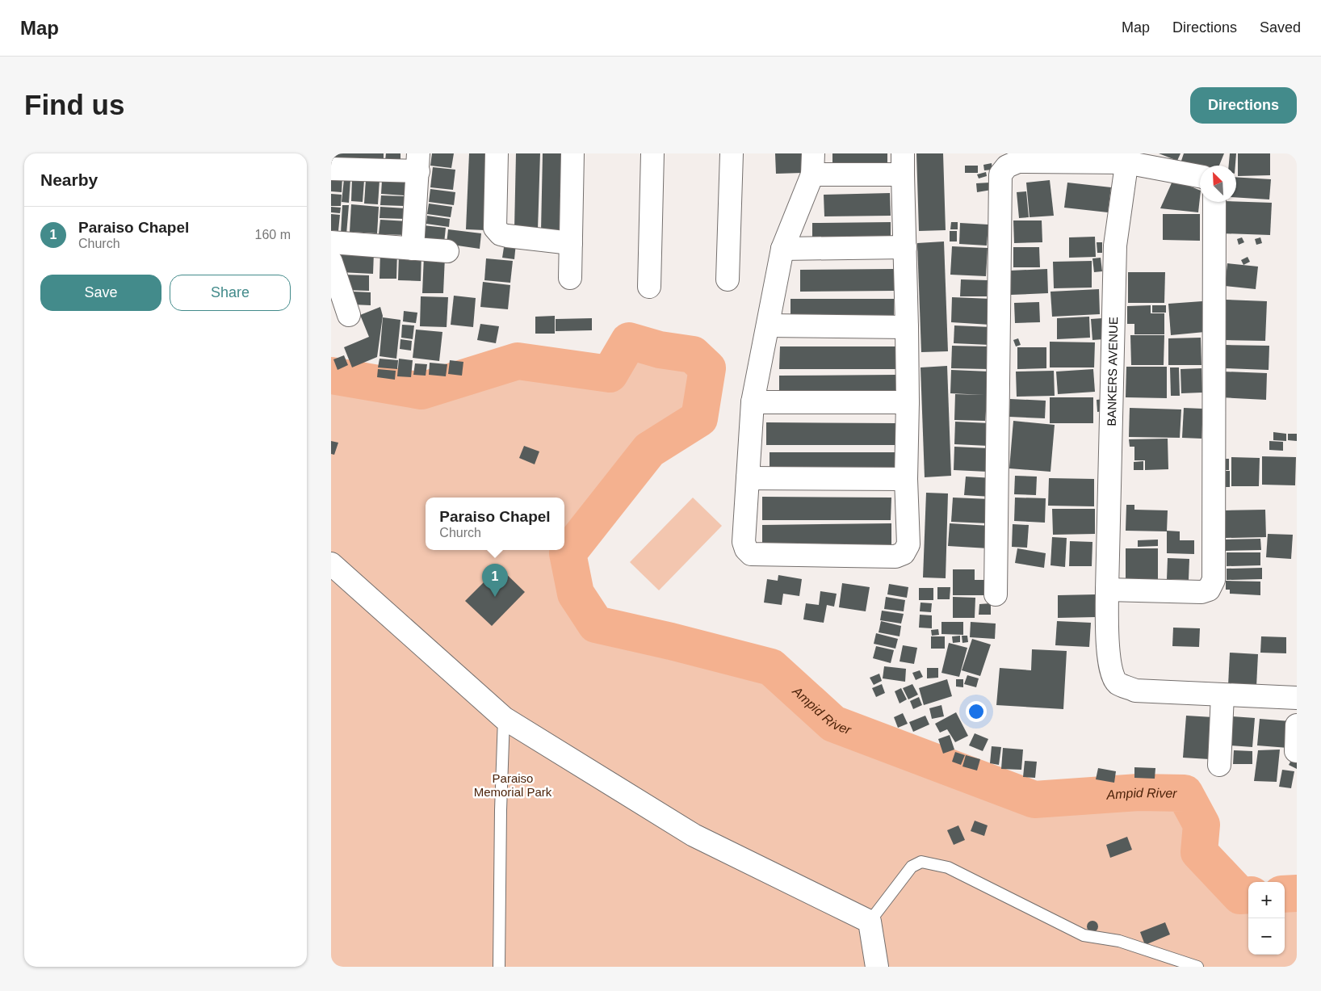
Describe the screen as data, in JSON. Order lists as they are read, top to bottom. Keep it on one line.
{"streets":{"street":["BANKERS AVENUE"]},"water":["Ampid River"],"parks":["Paraiso Memorial Park"],"north":"top left","page":{"header":"Map","nav":["Map","Directions","Saved"],"buttons":["Directions",["Save","Share"]],"title":"Find us","heading":"Nearby","list":[{"mark":"1","name":"Paraiso Chapel","note":"Church","value":"160 m"}],"popup":["Paraiso Chapel","Church"],"pins":"1","map_buttons":["+","−"]}}
